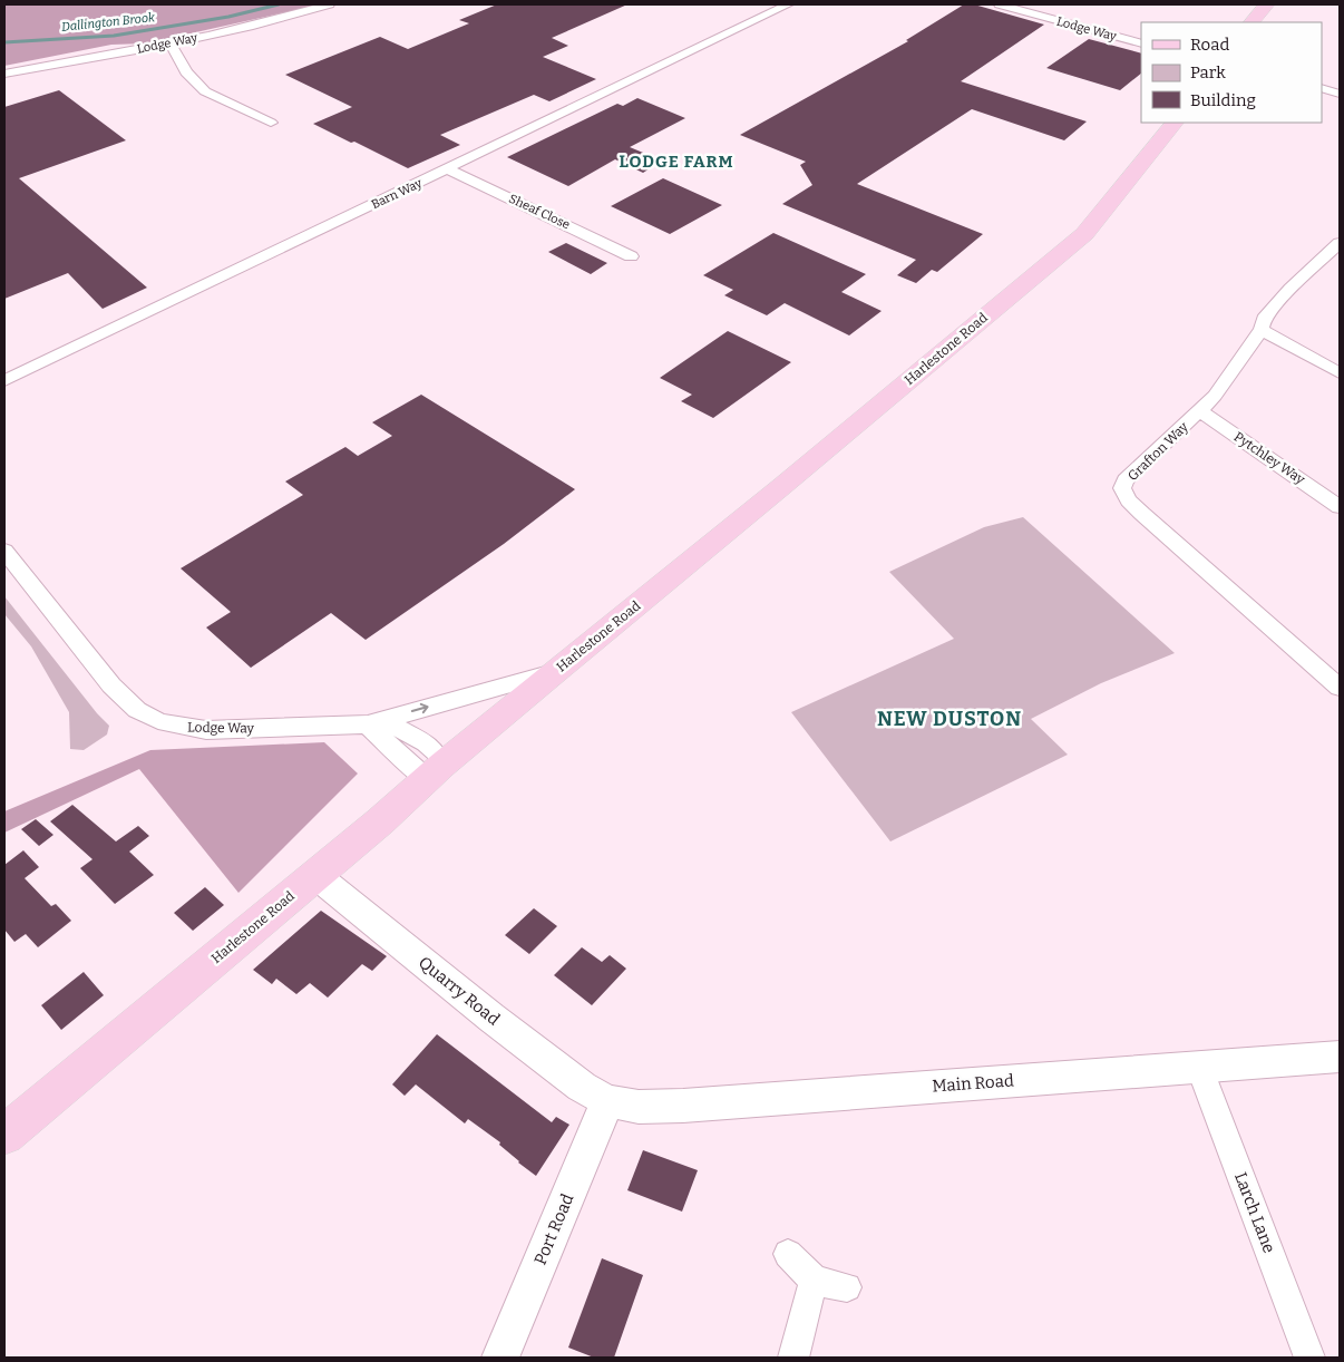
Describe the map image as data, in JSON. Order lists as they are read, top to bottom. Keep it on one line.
{"streets":{"main road":["Harlestone Road"],"street":["Lodge Way","Barn Way","Sheaf Close","Grafton Way","Pytchley Way","Quarry Road","Main Road","Larch Lane","Port Road"]},"crossings":[["Lodge Way","Harlestone Road"],["Barn Way","Sheaf Close"],["Harlestone Road","Quarry Road"],["Grafton Way","Pytchley Way"],["Quarry Road","Main Road"],["Quarry Road","Port Road"],["Main Road","Larch Lane"],["Main Road","Port Road"]],"districts":["LODGE FARM","NEW DUSTON"],"water":["Dallington Brook"],"legend":["Road","Park","Building"]}
